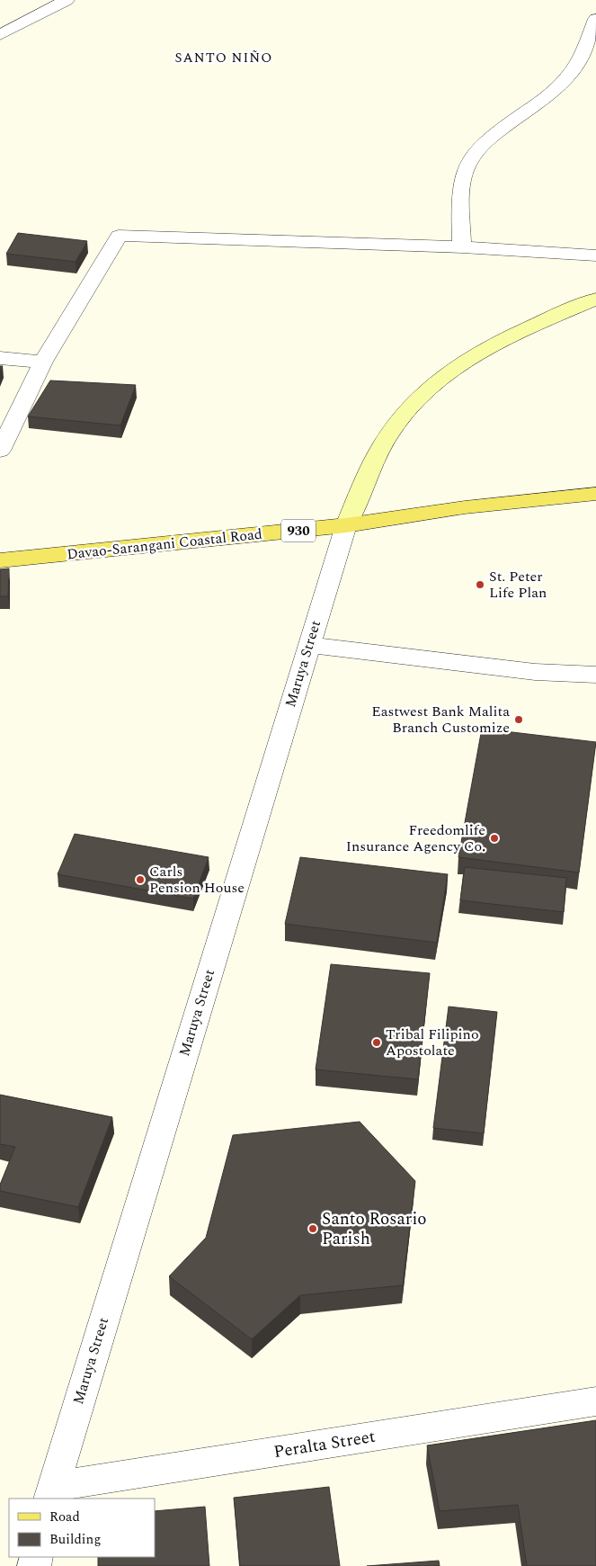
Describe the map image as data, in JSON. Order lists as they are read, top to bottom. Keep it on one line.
{"streets":{"main road":["930","Davao-Sarangani Coastal Road"],"street":["Maruya Street","Peralta Street"]},"crossings":[["Davao-Sarangani Coastal Road","Maruya Street"],["Maruya Street","Peralta Street"]],"districts":["SANTO NIÑO"],"places":["St. Peter Life Plan","Eastwest Bank Malita Branch Customize","Freedomlife Insurance Agency Co.","Carls Pension House","Tribal Filipino Apostolate","Santo Rosario Parish"],"legend":["Road","Building"]}
